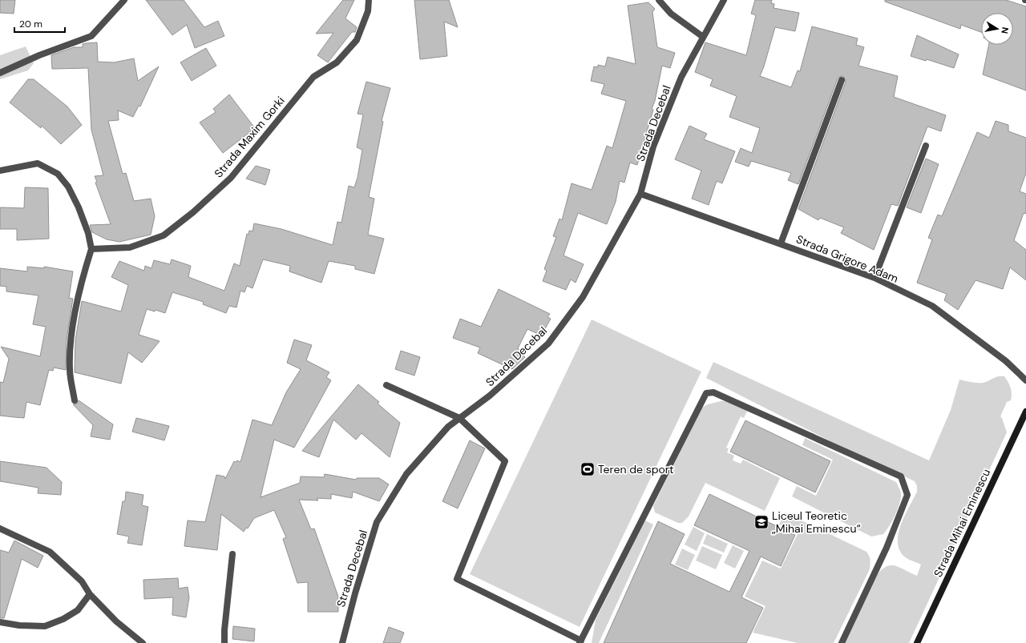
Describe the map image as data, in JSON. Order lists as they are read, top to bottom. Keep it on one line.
{"streets":{"main road":["Strada Mihai Eminescu"],"street":["Strada Decebal","Strada Maxim Gorki","Strada Grigore Adam"]},"crossings":[["Strada Decebal","Strada Grigore Adam"]],"places":{"sports":["Teren de sport"],"school or university":["Liceul Teoretic „Mihai Eminescu“"]},"scale_bar":"20 m","north":"right"}
